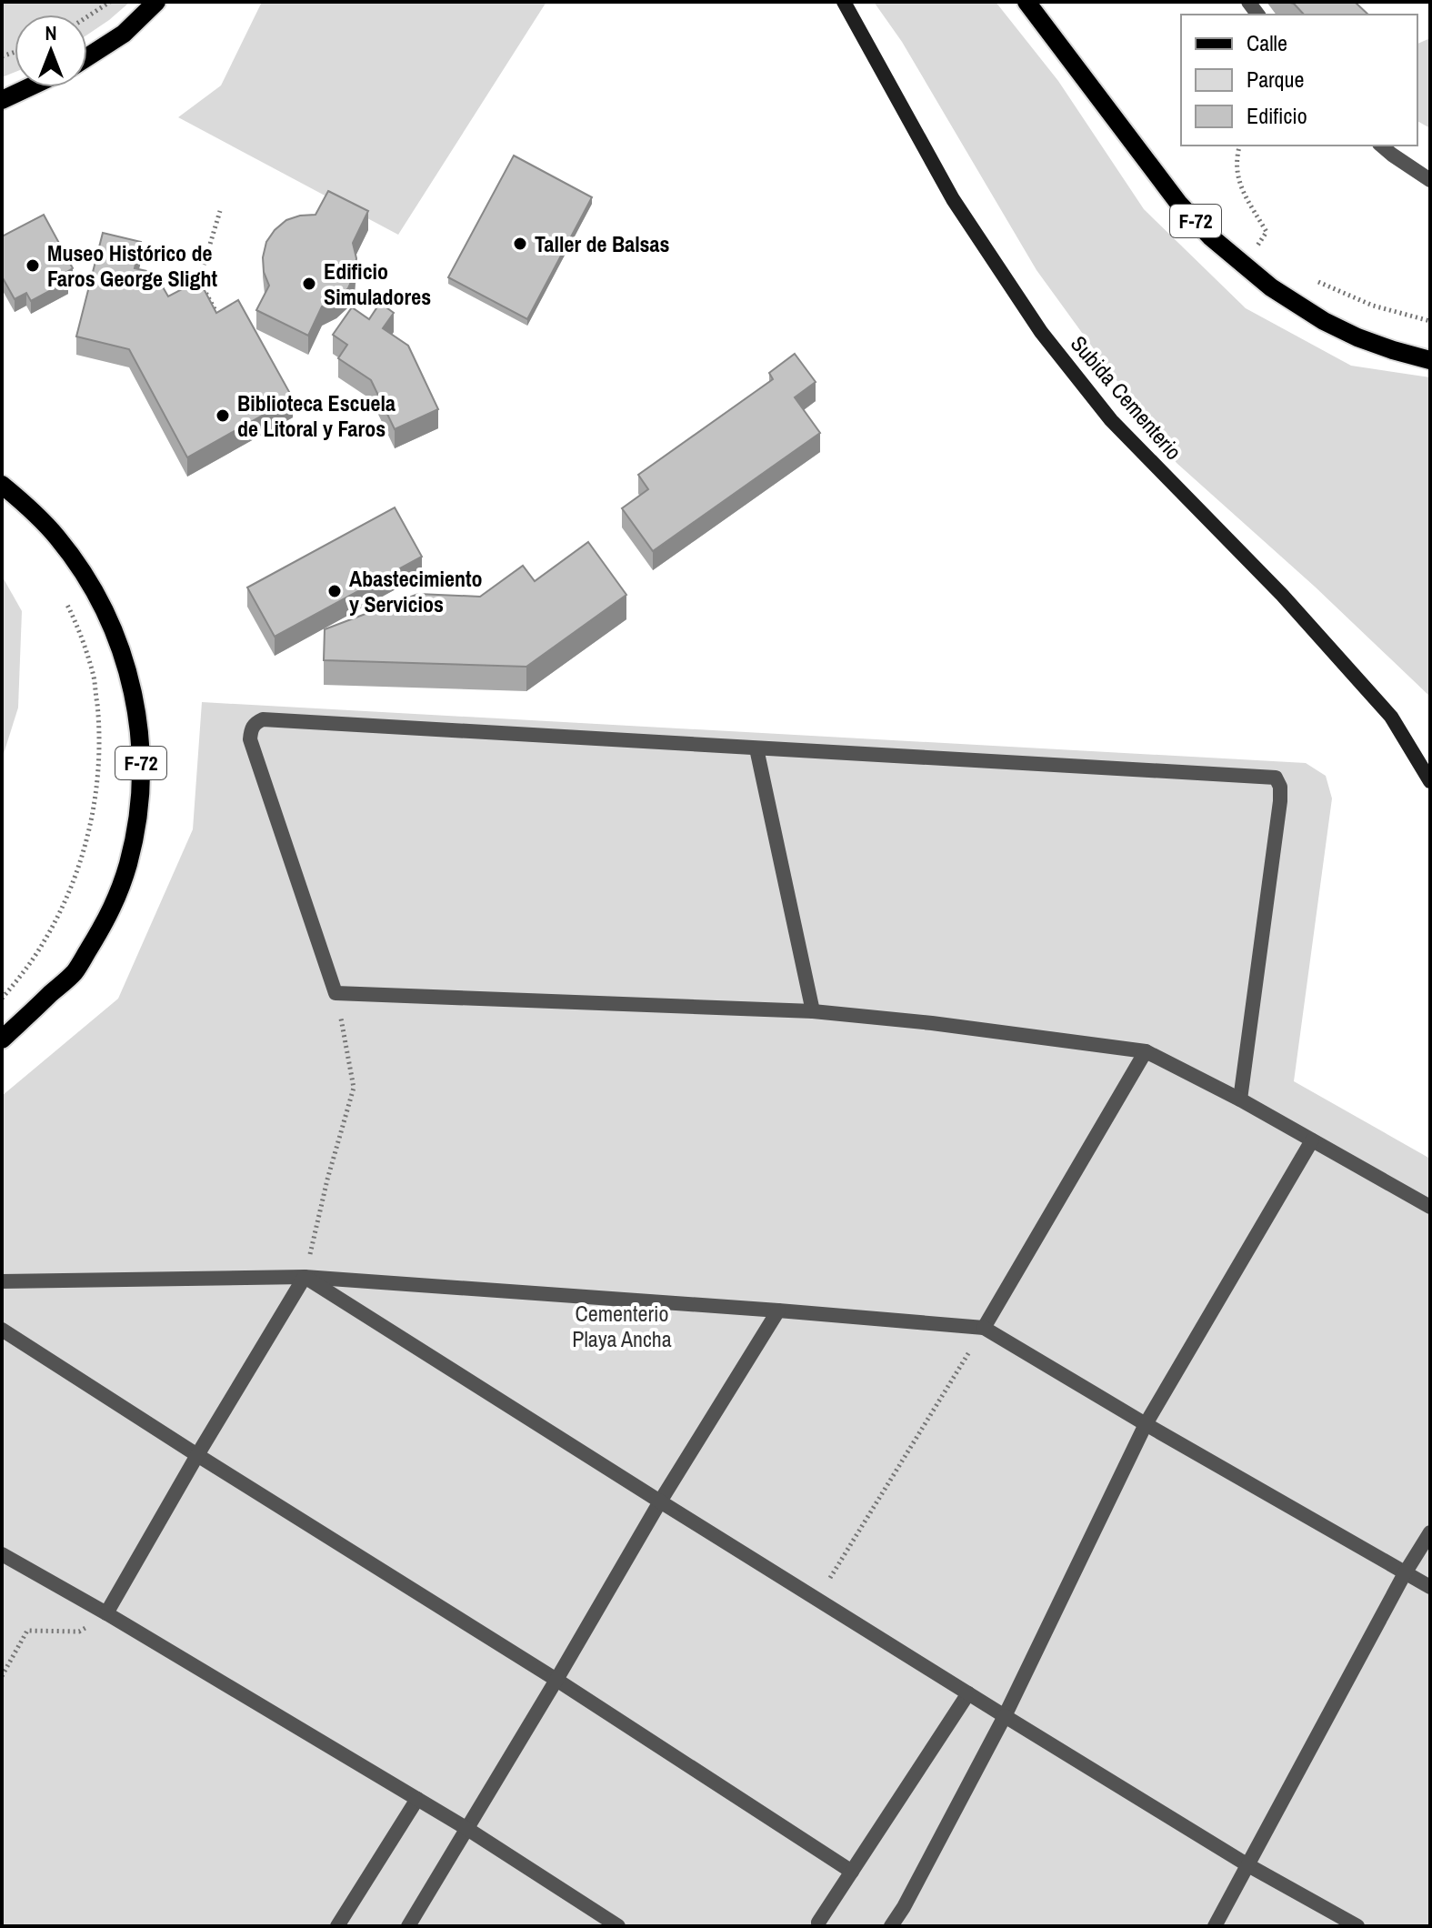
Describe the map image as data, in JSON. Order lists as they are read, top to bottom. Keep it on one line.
{"streets":{"main road":["F-72"],"street":["Subida Cementerio"]},"parks":["Cementerio Playa Ancha"],"places":["Taller de Balsas","Museo Histórico de Faros George Slight","Edificio Simuladores","Biblioteca Escuela de Litoral y Faros","Abastecimiento y Servicios"],"legend":["Calle","Parque","Edificio"],"north":"top"}
